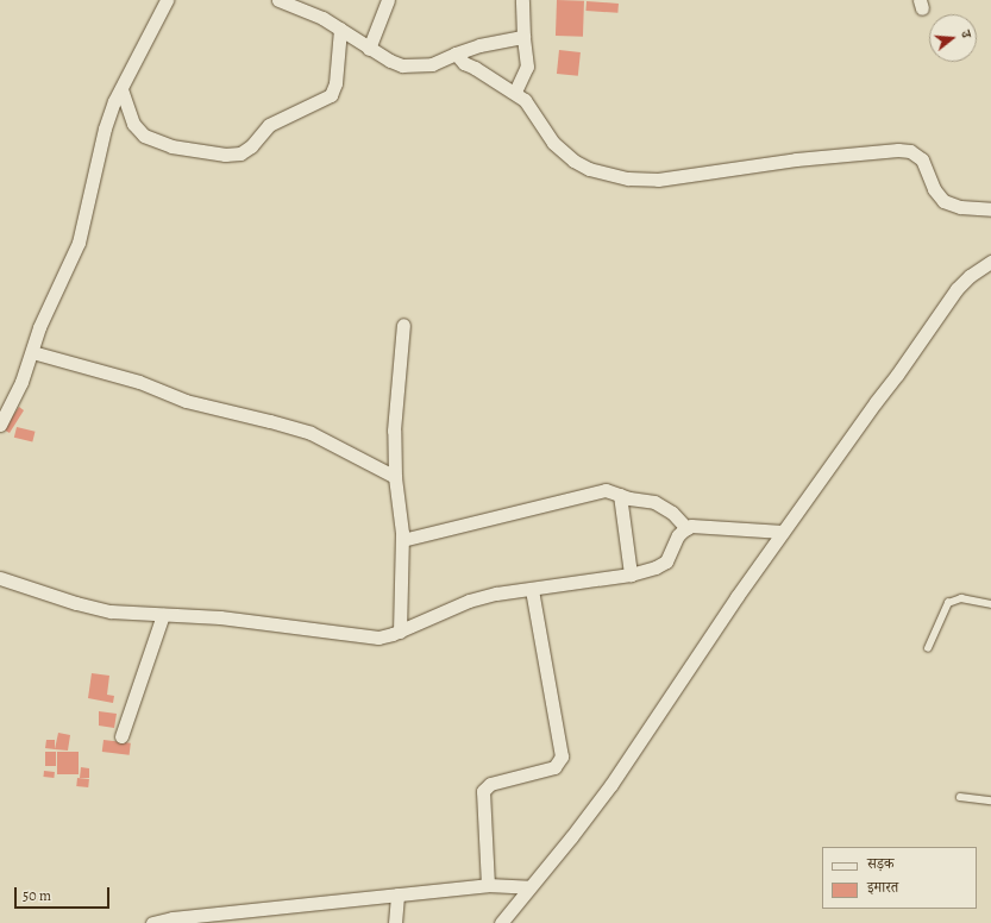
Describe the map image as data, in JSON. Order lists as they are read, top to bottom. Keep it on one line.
{"legend":["सड़क","इमारत"],"scale_bar":"50 m","north":"right"}
